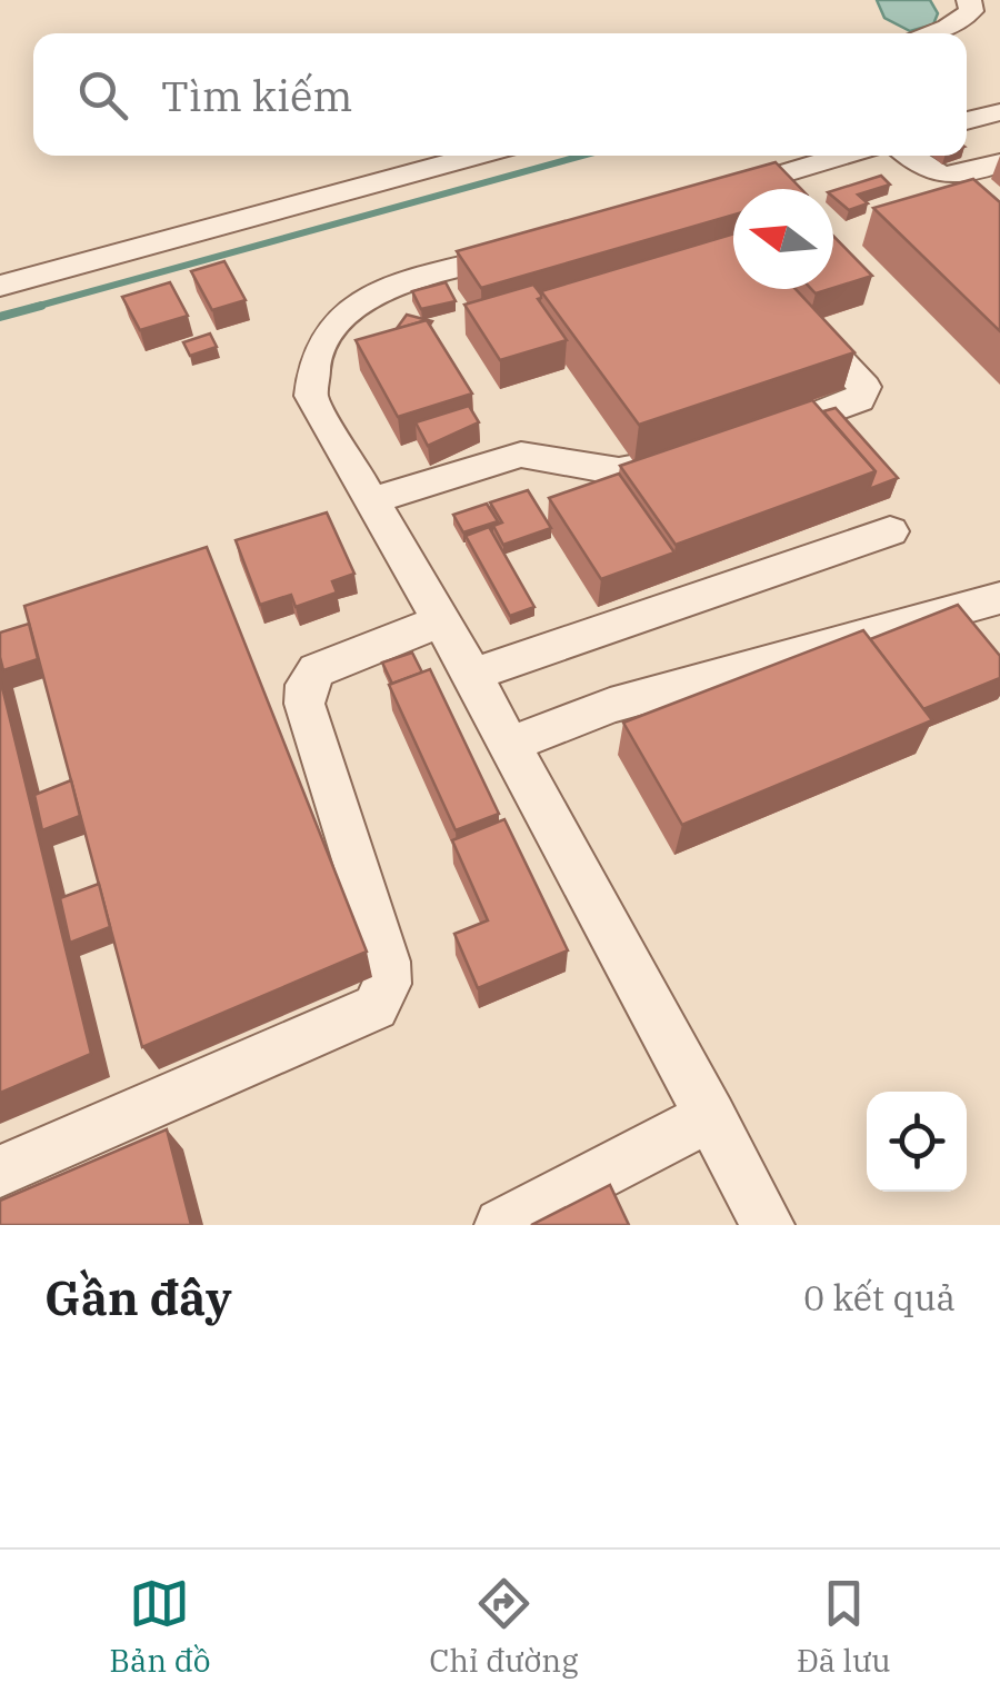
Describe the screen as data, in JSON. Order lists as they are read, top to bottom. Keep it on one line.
{"north":"left","page":{"search":"Tìm kiếm","heading":["Gần đây","0 kết quả"],"nav":["Bản đồ","Chỉ đường","Đã lưu"]}}
